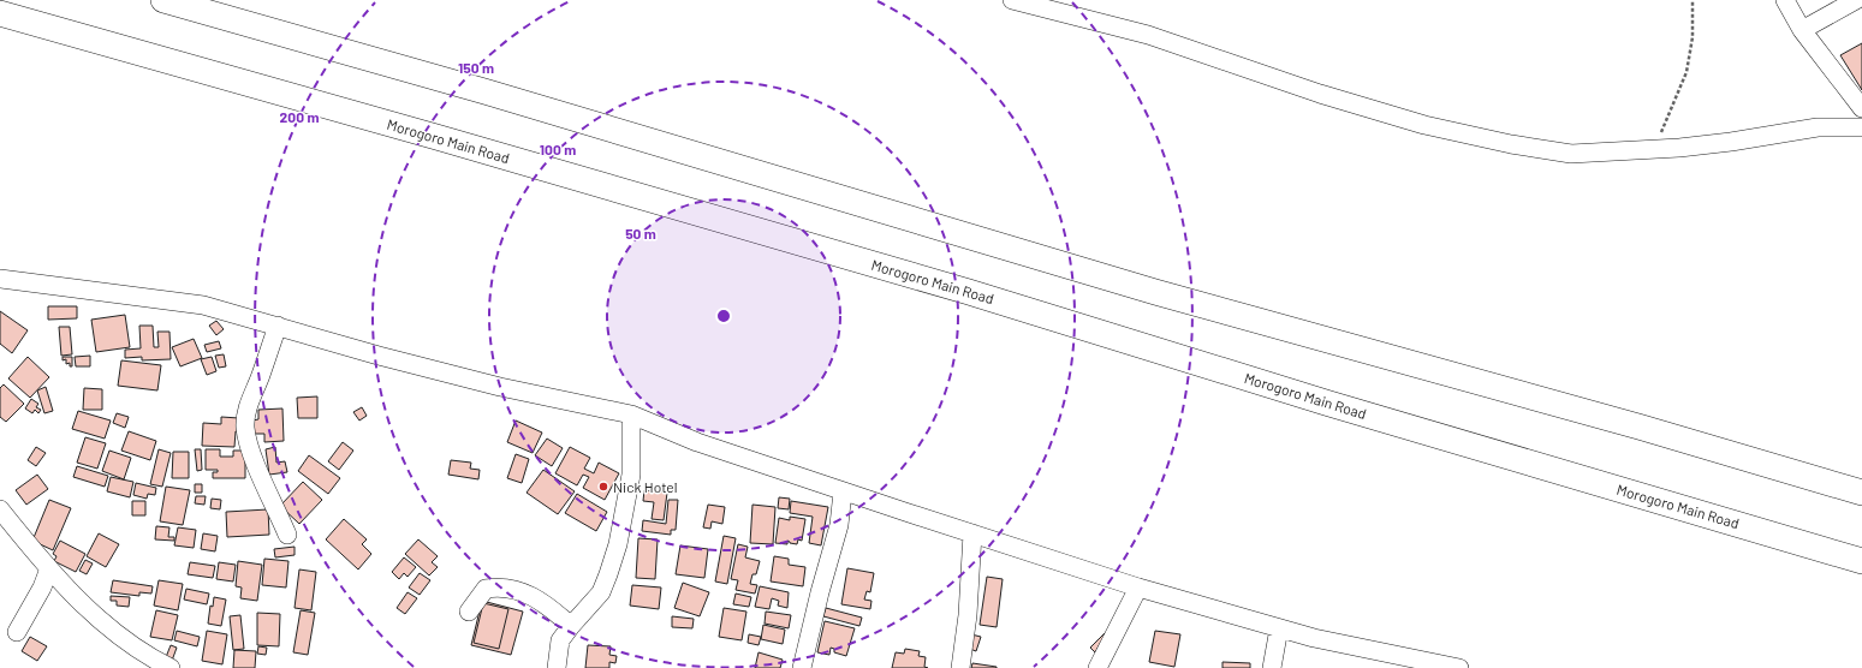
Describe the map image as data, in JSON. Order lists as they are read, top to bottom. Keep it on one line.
{"streets":{"highway":["Morogoro Main Road"]},"places":["Nick Hotel"],"rings":["150 m","200 m","100 m","50 m"]}
